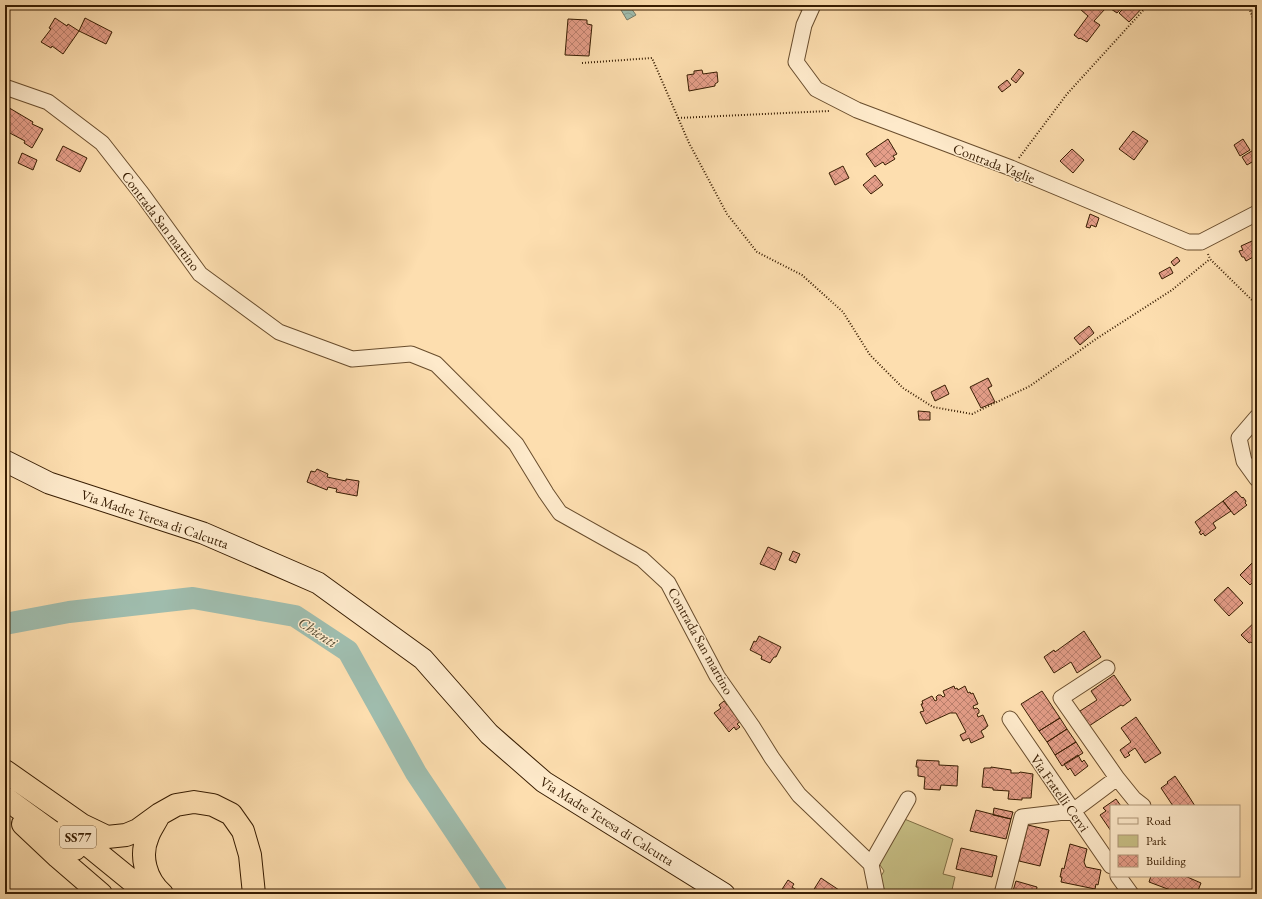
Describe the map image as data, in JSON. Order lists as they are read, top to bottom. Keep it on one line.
{"streets":{"highway":["SS77"],"main road":["Via Madre Teresa di Calcutta"],"street":["Contrada Vaglie","Contrada San martino","Via Fratelli Cervi"]},"water":["Chienti"],"legend":["Road","Park","Building"]}
